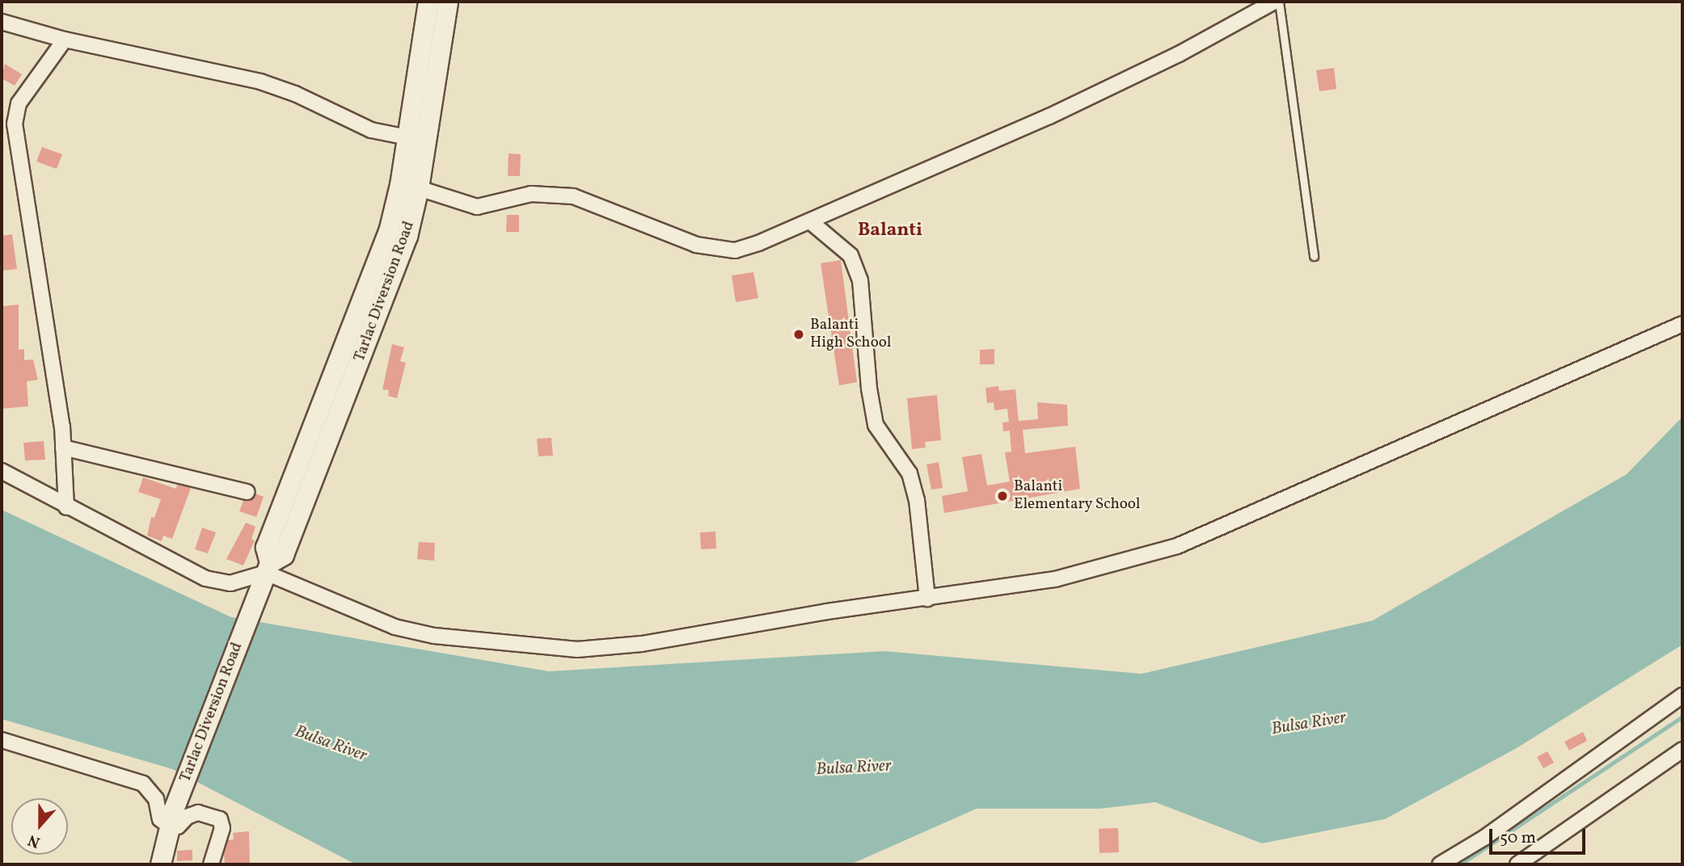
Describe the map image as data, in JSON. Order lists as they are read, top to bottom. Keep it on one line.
{"streets":{"main road":["Tarlac Diversion Road"]},"districts":["Balanti"],"water":["Bulsa River"],"places":["Balanti High School","Balanti Elementary School"],"scale_bar":"50 m","north":"bottom"}
